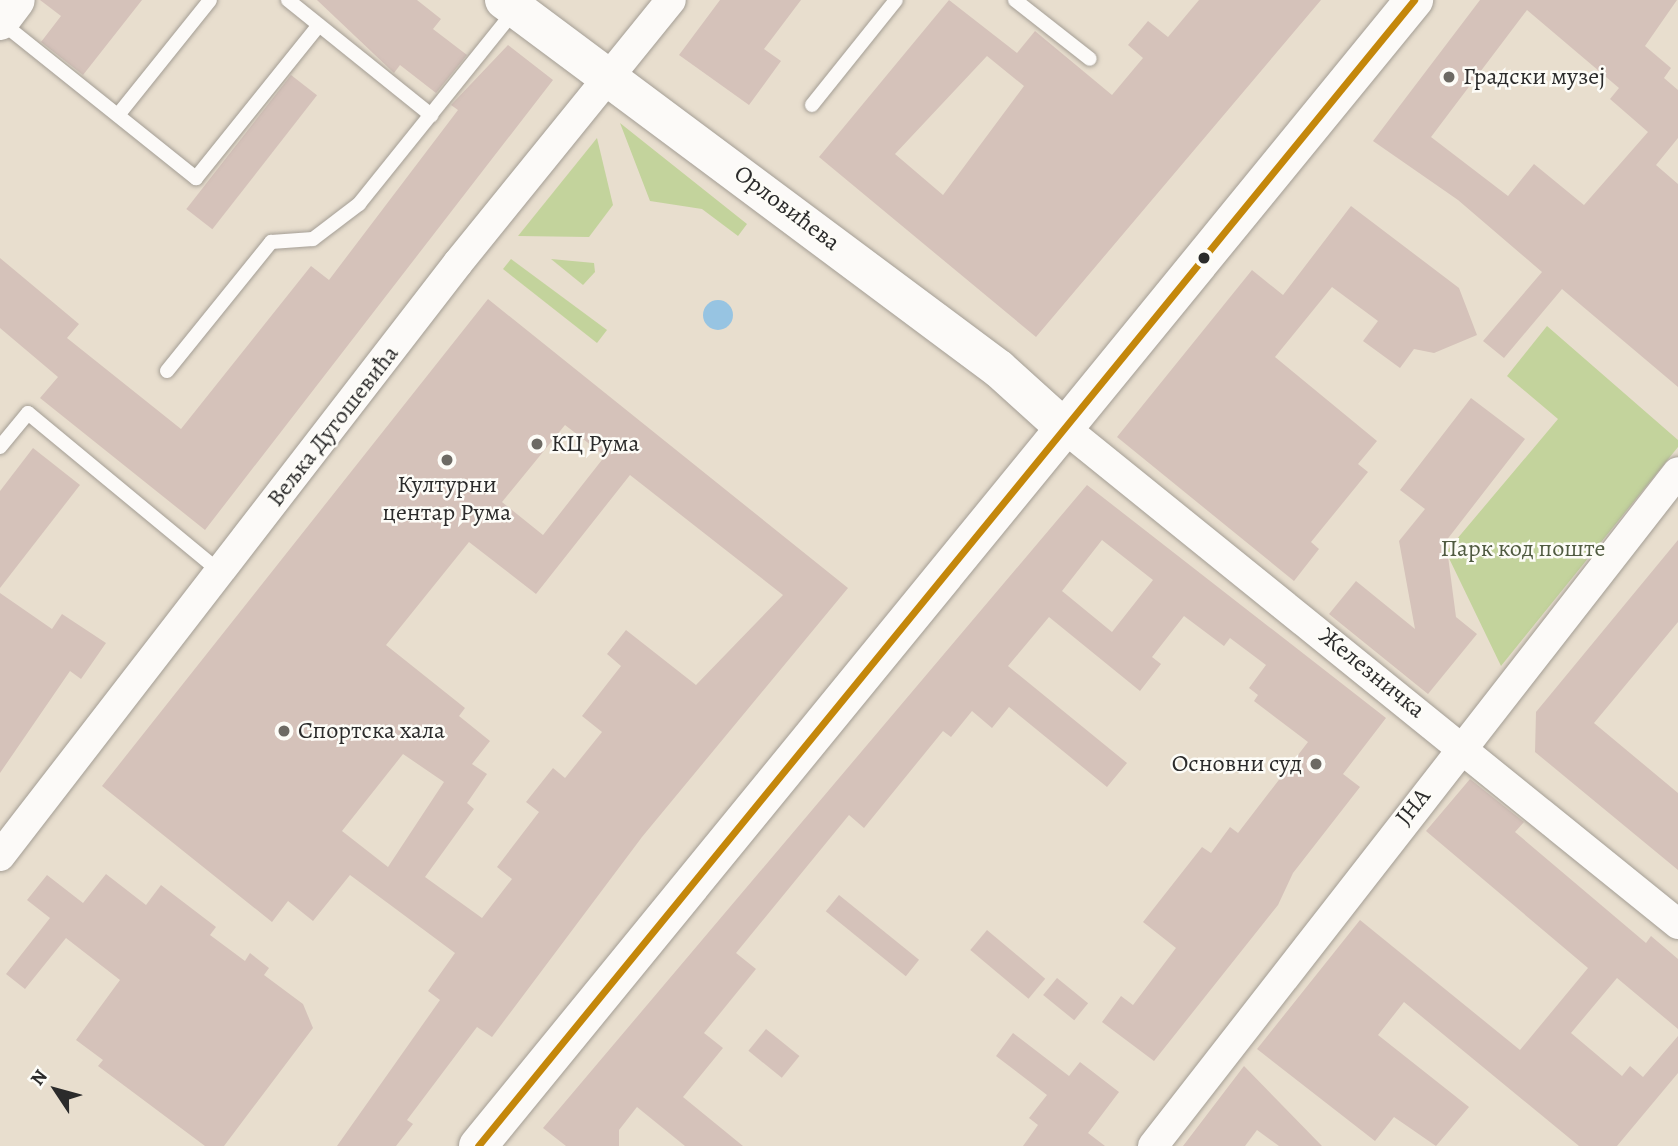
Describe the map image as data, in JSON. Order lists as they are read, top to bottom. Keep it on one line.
{"streets":{"main road":["Орловићева"],"street":["Вељка Дугошевића","Железничка","ЈНА"]},"crossings":[["Орловићева","Вељка Дугошевића"],["Орловићева","Железничка"],["Железничка","ЈНА"]],"parks":["Парк код поште"],"places":["Градски музеј","КЦ Рума","Културни центар Рума","Спортска хала","Основни суд"],"north":"top left"}
